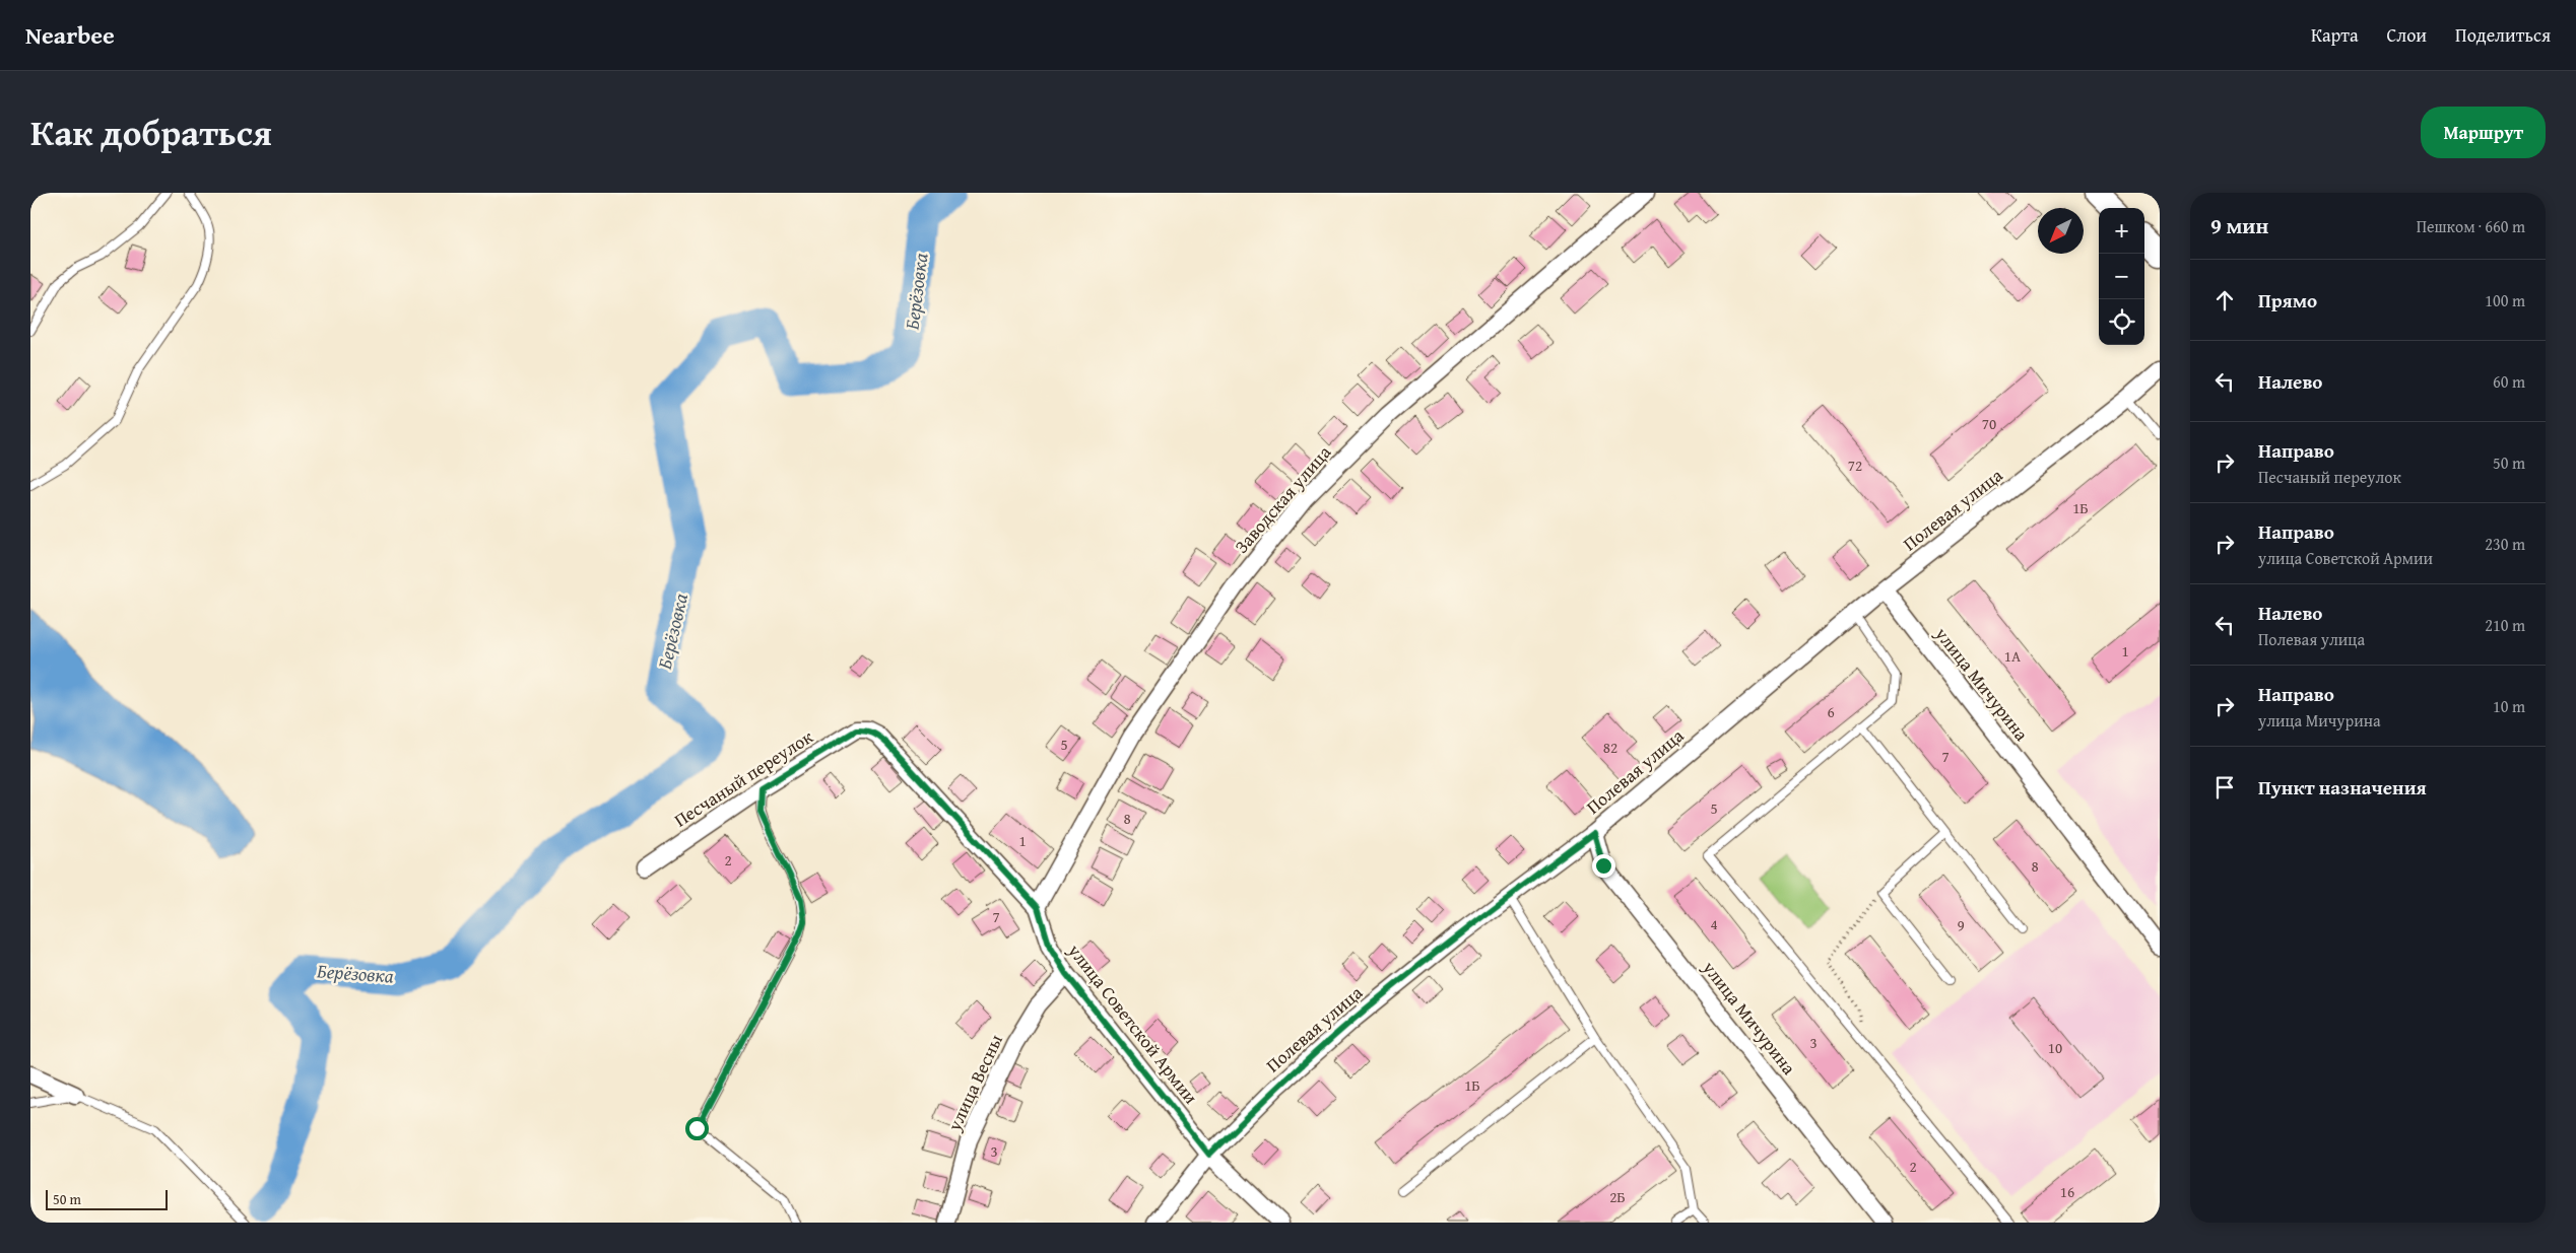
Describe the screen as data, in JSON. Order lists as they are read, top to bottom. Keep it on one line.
{"streets":{"street":["Заводская улица","Полевая улица","улица Мичурина","Песчаный переулок","улица Советской Армии","улица Весны"]},"crossings":[["Заводская улица","улица Советской Армии"],["Полевая улица","улица Мичурина"],["Полевая улица","улица Советской Армии"],["Песчаный переулок","улица Советской Армии"],["улица Советской Армии","улица Весны"]],"water":["Берёзовка"],"house_numbers":["70","72","1Б","1","1А","6","5","82","7","5","8","1","2","8","7","4","9","3","10","1Б","3","2","16","2Б"],"scale_bar":"50 m","north":"bottom left","page":{"header":"Nearbee","nav":["Карта","Слои","Поделиться"],"title":"Как добраться","buttons":"Маршрут","heading":["9 мин","Пешком · 660 m"],"map_buttons":["+","−"],"list":[["Прямо","100 m"],["Налево","60 m"],["Направо","Песчаный переулок","50 m"],["Направо","улица Советской Армии","230 m"],["Налево","Полевая улица","210 m"],["Направо","улица Мичурина","10 m"],"Пункт назначения"],"scale":"50 m"}}
